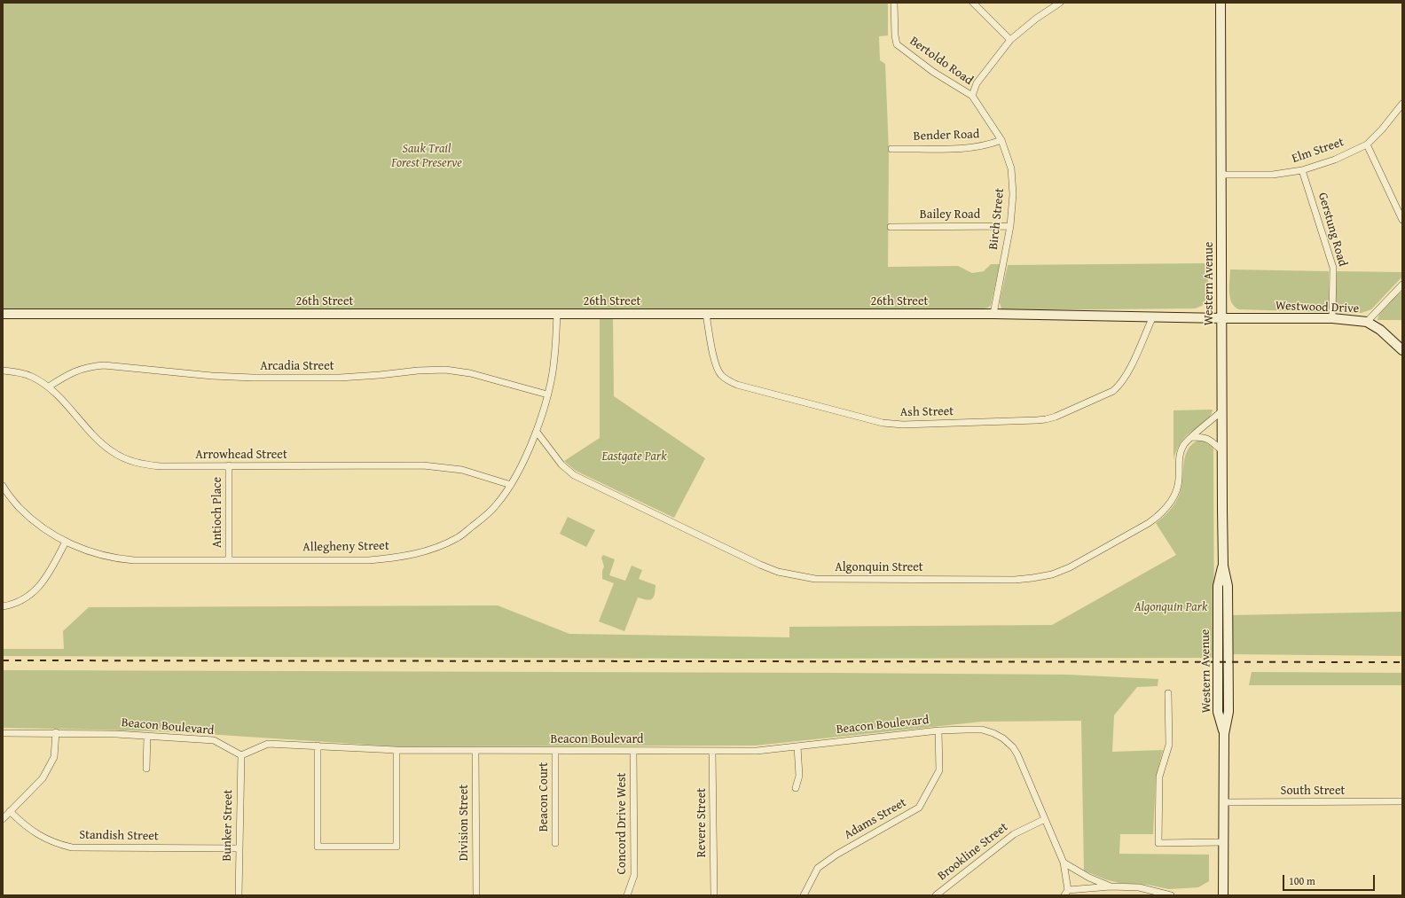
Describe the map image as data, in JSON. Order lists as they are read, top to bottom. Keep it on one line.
{"streets":{"street":["Bertoldo Road","Bender Road","Elm Street","Bailey Road","Birch Street","Gerstung Road","Western Avenue","26th Street","Westwood Drive","Arcadia Street","Ash Street","Arrowhead Street","Antioch Place","Allegheny Street","Algonquin Street","Beacon Boulevard","South Street","Beacon Court","Adams Street","Division Street","Revere Street","Concord Drive West","Bunker Street","Standish Street","Brookline Street"]},"crossings":[["Bertoldo Road","Birch Street"],["Bender Road","Birch Street"],["Elm Street","Gerstung Road"],["Elm Street","Western Avenue"],["Bailey Road","Birch Street"],["Birch Street","26th Street"],["Gerstung Road","Westwood Drive"],["Western Avenue","26th Street"],["Western Avenue","Westwood Drive"],["Western Avenue","Algonquin Street"],["Western Avenue","South Street"],["26th Street","Westwood Drive"],["26th Street","Ash Street"],["26th Street","Allegheny Street"],["Arcadia Street","Arrowhead Street"],["Arcadia Street","Allegheny Street"],["Arrowhead Street","Antioch Place"],["Arrowhead Street","Allegheny Street"],["Antioch Place","Allegheny Street"],["Allegheny Street","Algonquin Street"],["Beacon Boulevard","Beacon Court"],["Beacon Boulevard","Adams Street"],["Beacon Boulevard","Division Street"],["Beacon Boulevard","Revere Street"],["Beacon Boulevard","Concord Drive West"],["Beacon Boulevard","Bunker Street"],["Beacon Boulevard","Brookline Street"],["Bunker Street","Standish Street"]],"parks":["Sauk Trail Forest Preserve","Eastgate Park","Algonquin Park"],"scale_bar":"100 m"}
